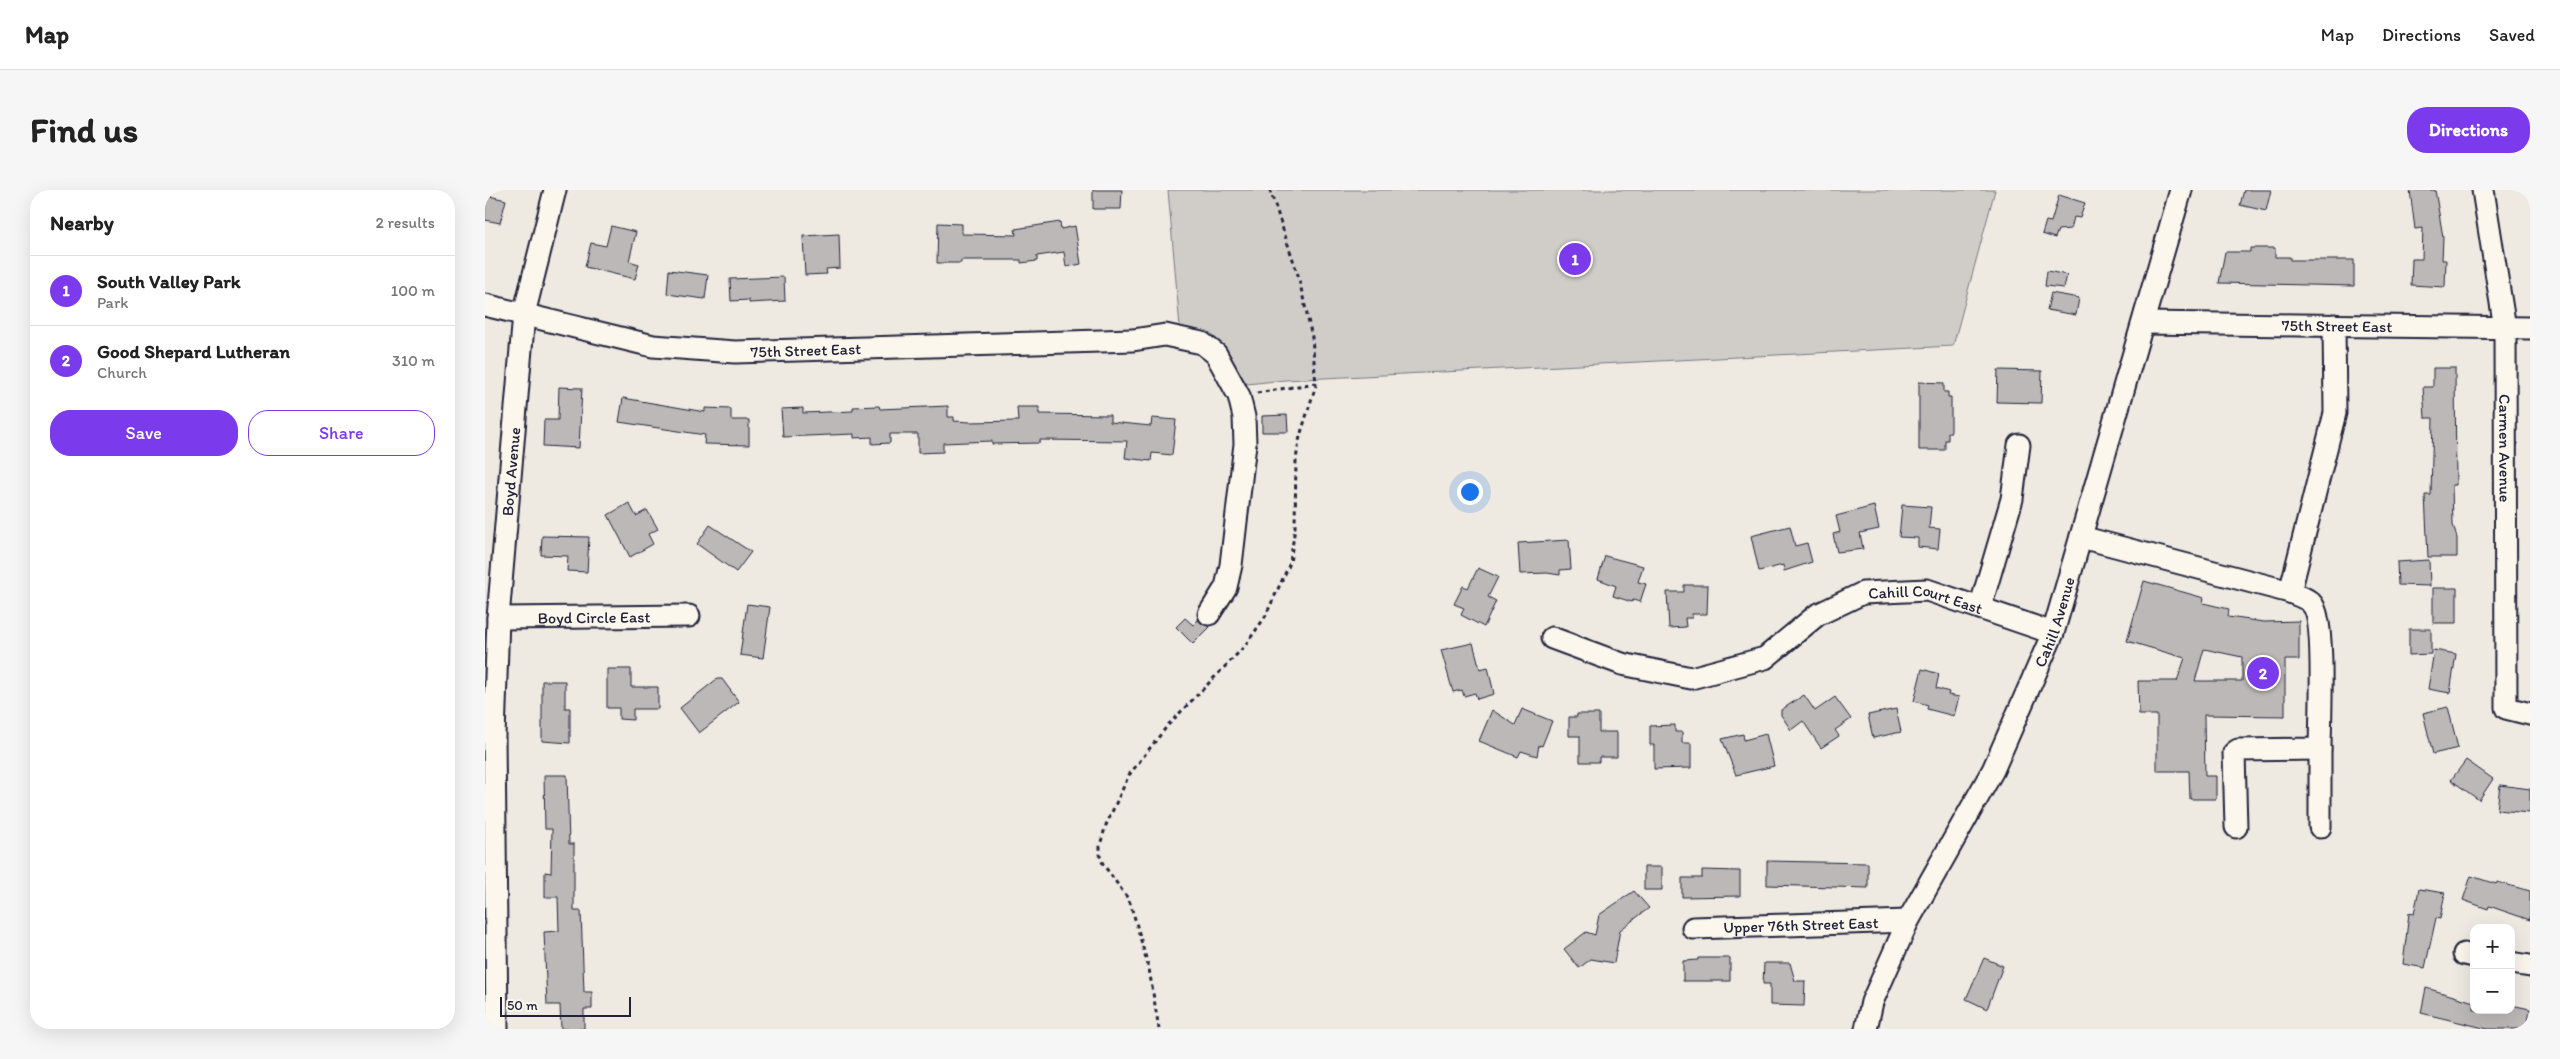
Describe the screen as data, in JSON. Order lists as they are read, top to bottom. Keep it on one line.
{"streets":{"street":["75th Street East","Carmen Avenue","Boyd Avenue","Cahill Court East","Boyd Circle East","Cahill Avenue","Upper 76th Street East"]},"crossings":[["75th Street East","Carmen Avenue"],["75th Street East","Boyd Avenue"],["75th Street East","Cahill Avenue"],["Boyd Avenue","Boyd Circle East"],["Cahill Court East","Cahill Avenue"],["Cahill Avenue","Upper 76th Street East"]],"scale_bar":"50 m","page":{"header":"Map","nav":["Map","Directions","Saved"],"buttons":["Directions",["Save","Share"]],"title":"Find us","heading":["Nearby","2 results"],"pins":["1","2"],"list":[{"mark":"1","name":"South Valley Park","note":"Park","value":"100 m"},{"mark":"2","name":"Good Shepard Lutheran","note":"Church","value":"310 m"}],"map_buttons":["+","−"],"scale":"50 m"}}
